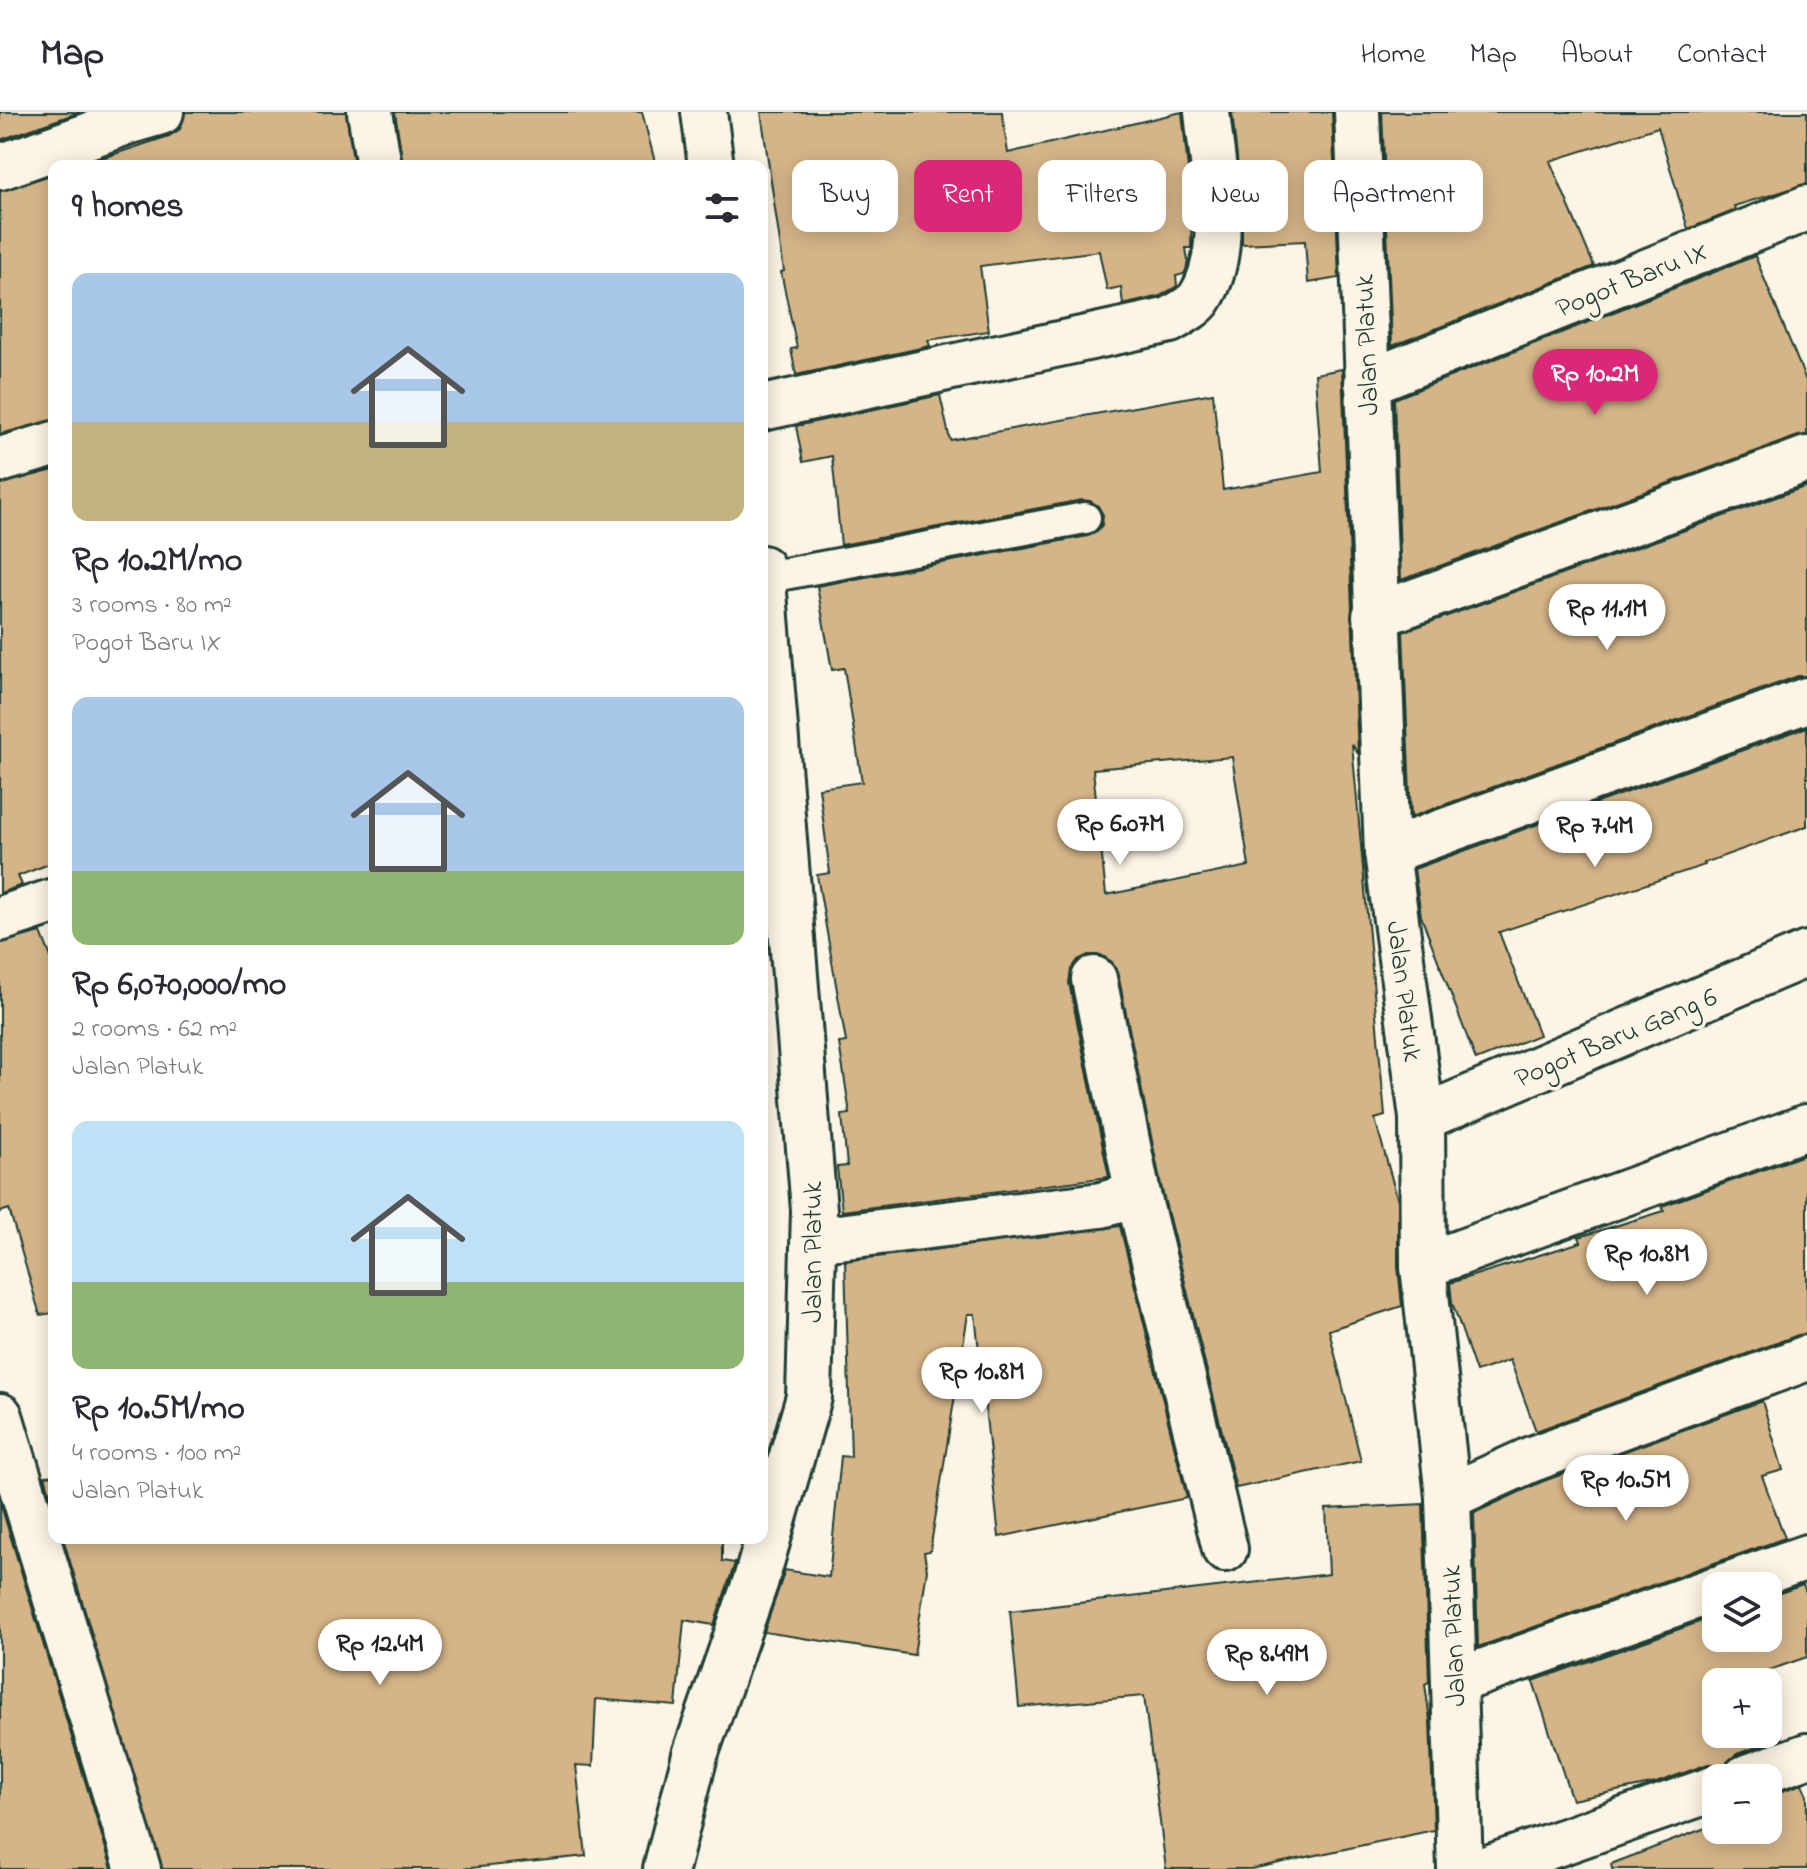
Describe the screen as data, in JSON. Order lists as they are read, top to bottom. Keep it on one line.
{"streets":{"street":["Pogot Baru IX","Jalan Platuk","Pogot Baru Gang 6"]},"crossings":[["Pogot Baru IX","Jalan Platuk"],["Jalan Platuk","Pogot Baru Gang 6"]],"page":{"header":"Map","nav":["Home","Map","About","Contact"],"chip":["Buy","Rent","Filters","New","Apartment"],"heading":"9 homes","list":[{"name":"Rp 10.2M/mo","note":"3 rooms · 80 m² · Pogot Baru IX"},{"name":"Rp 6,070,000/mo","note":"2 rooms · 62 m² · Jalan Platuk"},{"name":"Rp 10.5M/mo","note":"4 rooms · 100 m² · Jalan Platuk"}],"price":["Rp 10.2M","Rp 11.1M","Rp 6.07M","Rp 7.4M","Rp 10.8M","Rp 10.8M","Rp 10.5M","Rp 12.4M","Rp 8.49M"],"map_buttons":["+","−"]}}
